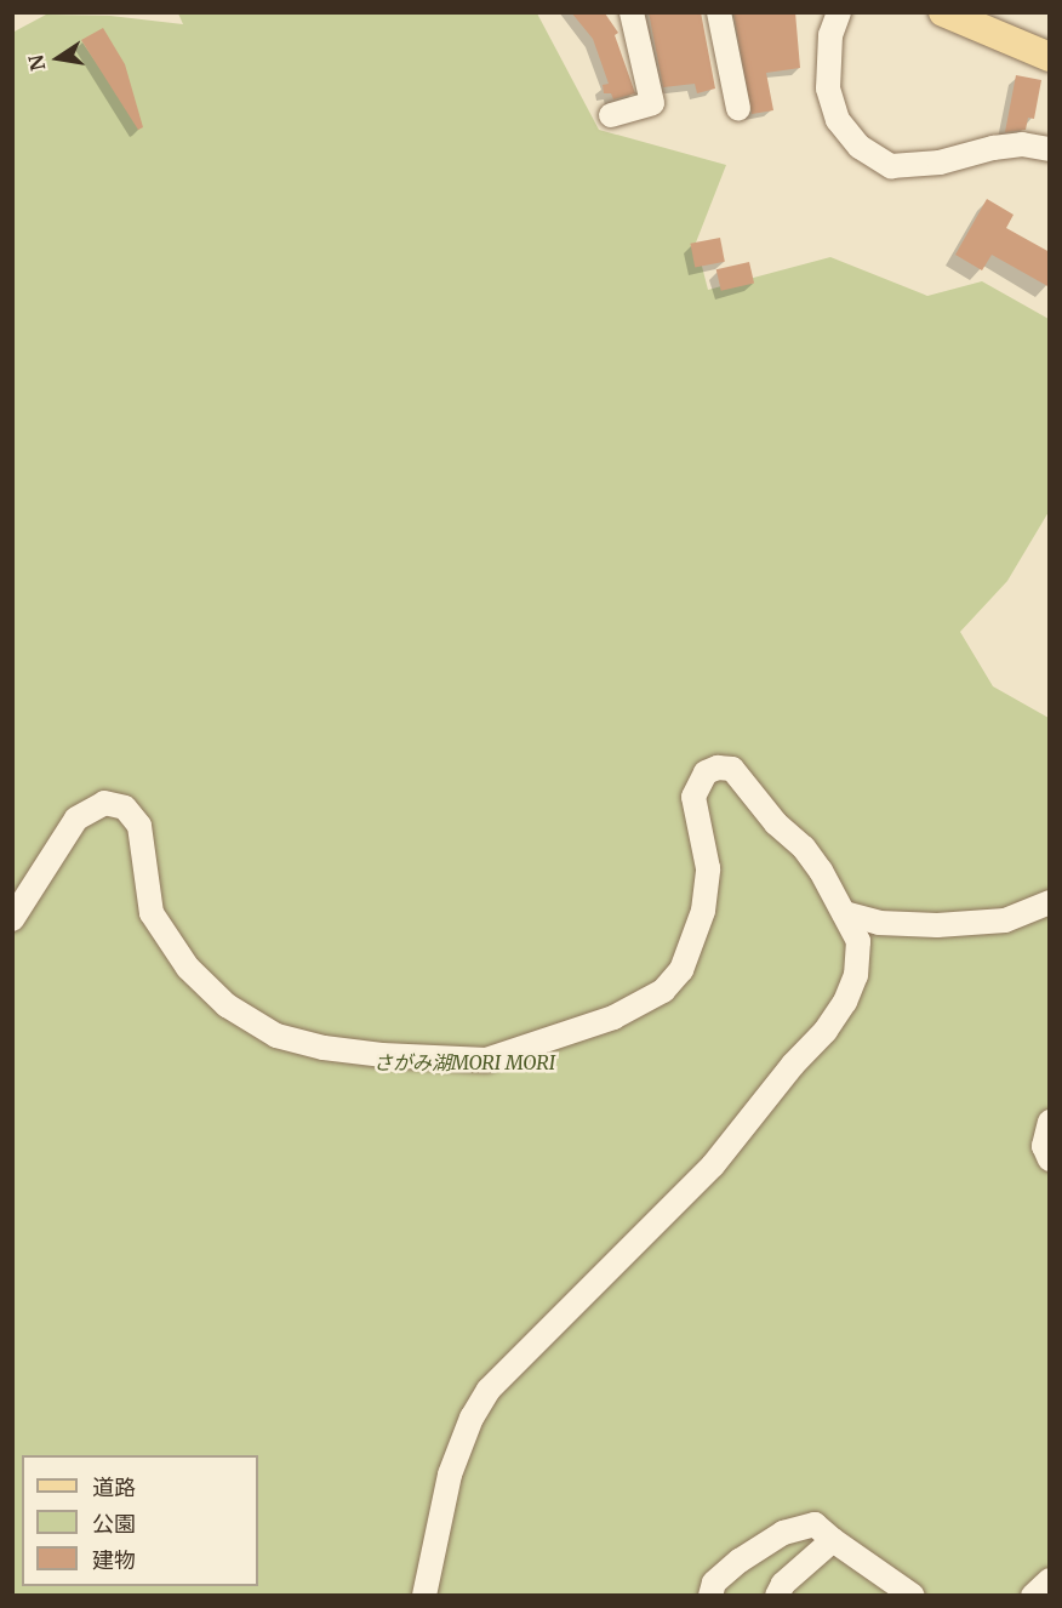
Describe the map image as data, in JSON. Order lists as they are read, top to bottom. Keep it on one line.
{"parks":["さがみ湖MORI MORI"],"legend":["道路","公園","建物"],"north":"left"}
